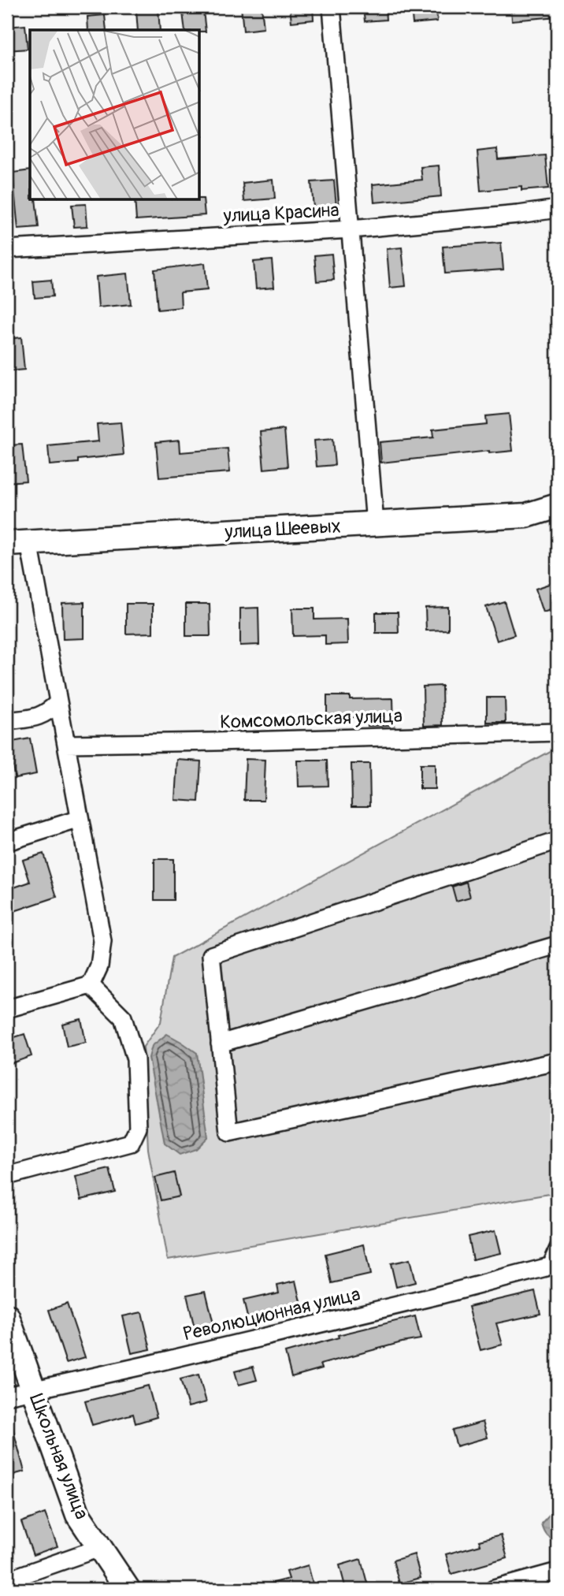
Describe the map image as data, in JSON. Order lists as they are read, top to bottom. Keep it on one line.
{"streets":{"main road":["улица Шеевых","Школьная улица"],"street":["улица Красина","Комсомольская улица","Революционная улица"]},"crossings":[["Революционная улица","Школьная улица"]]}
